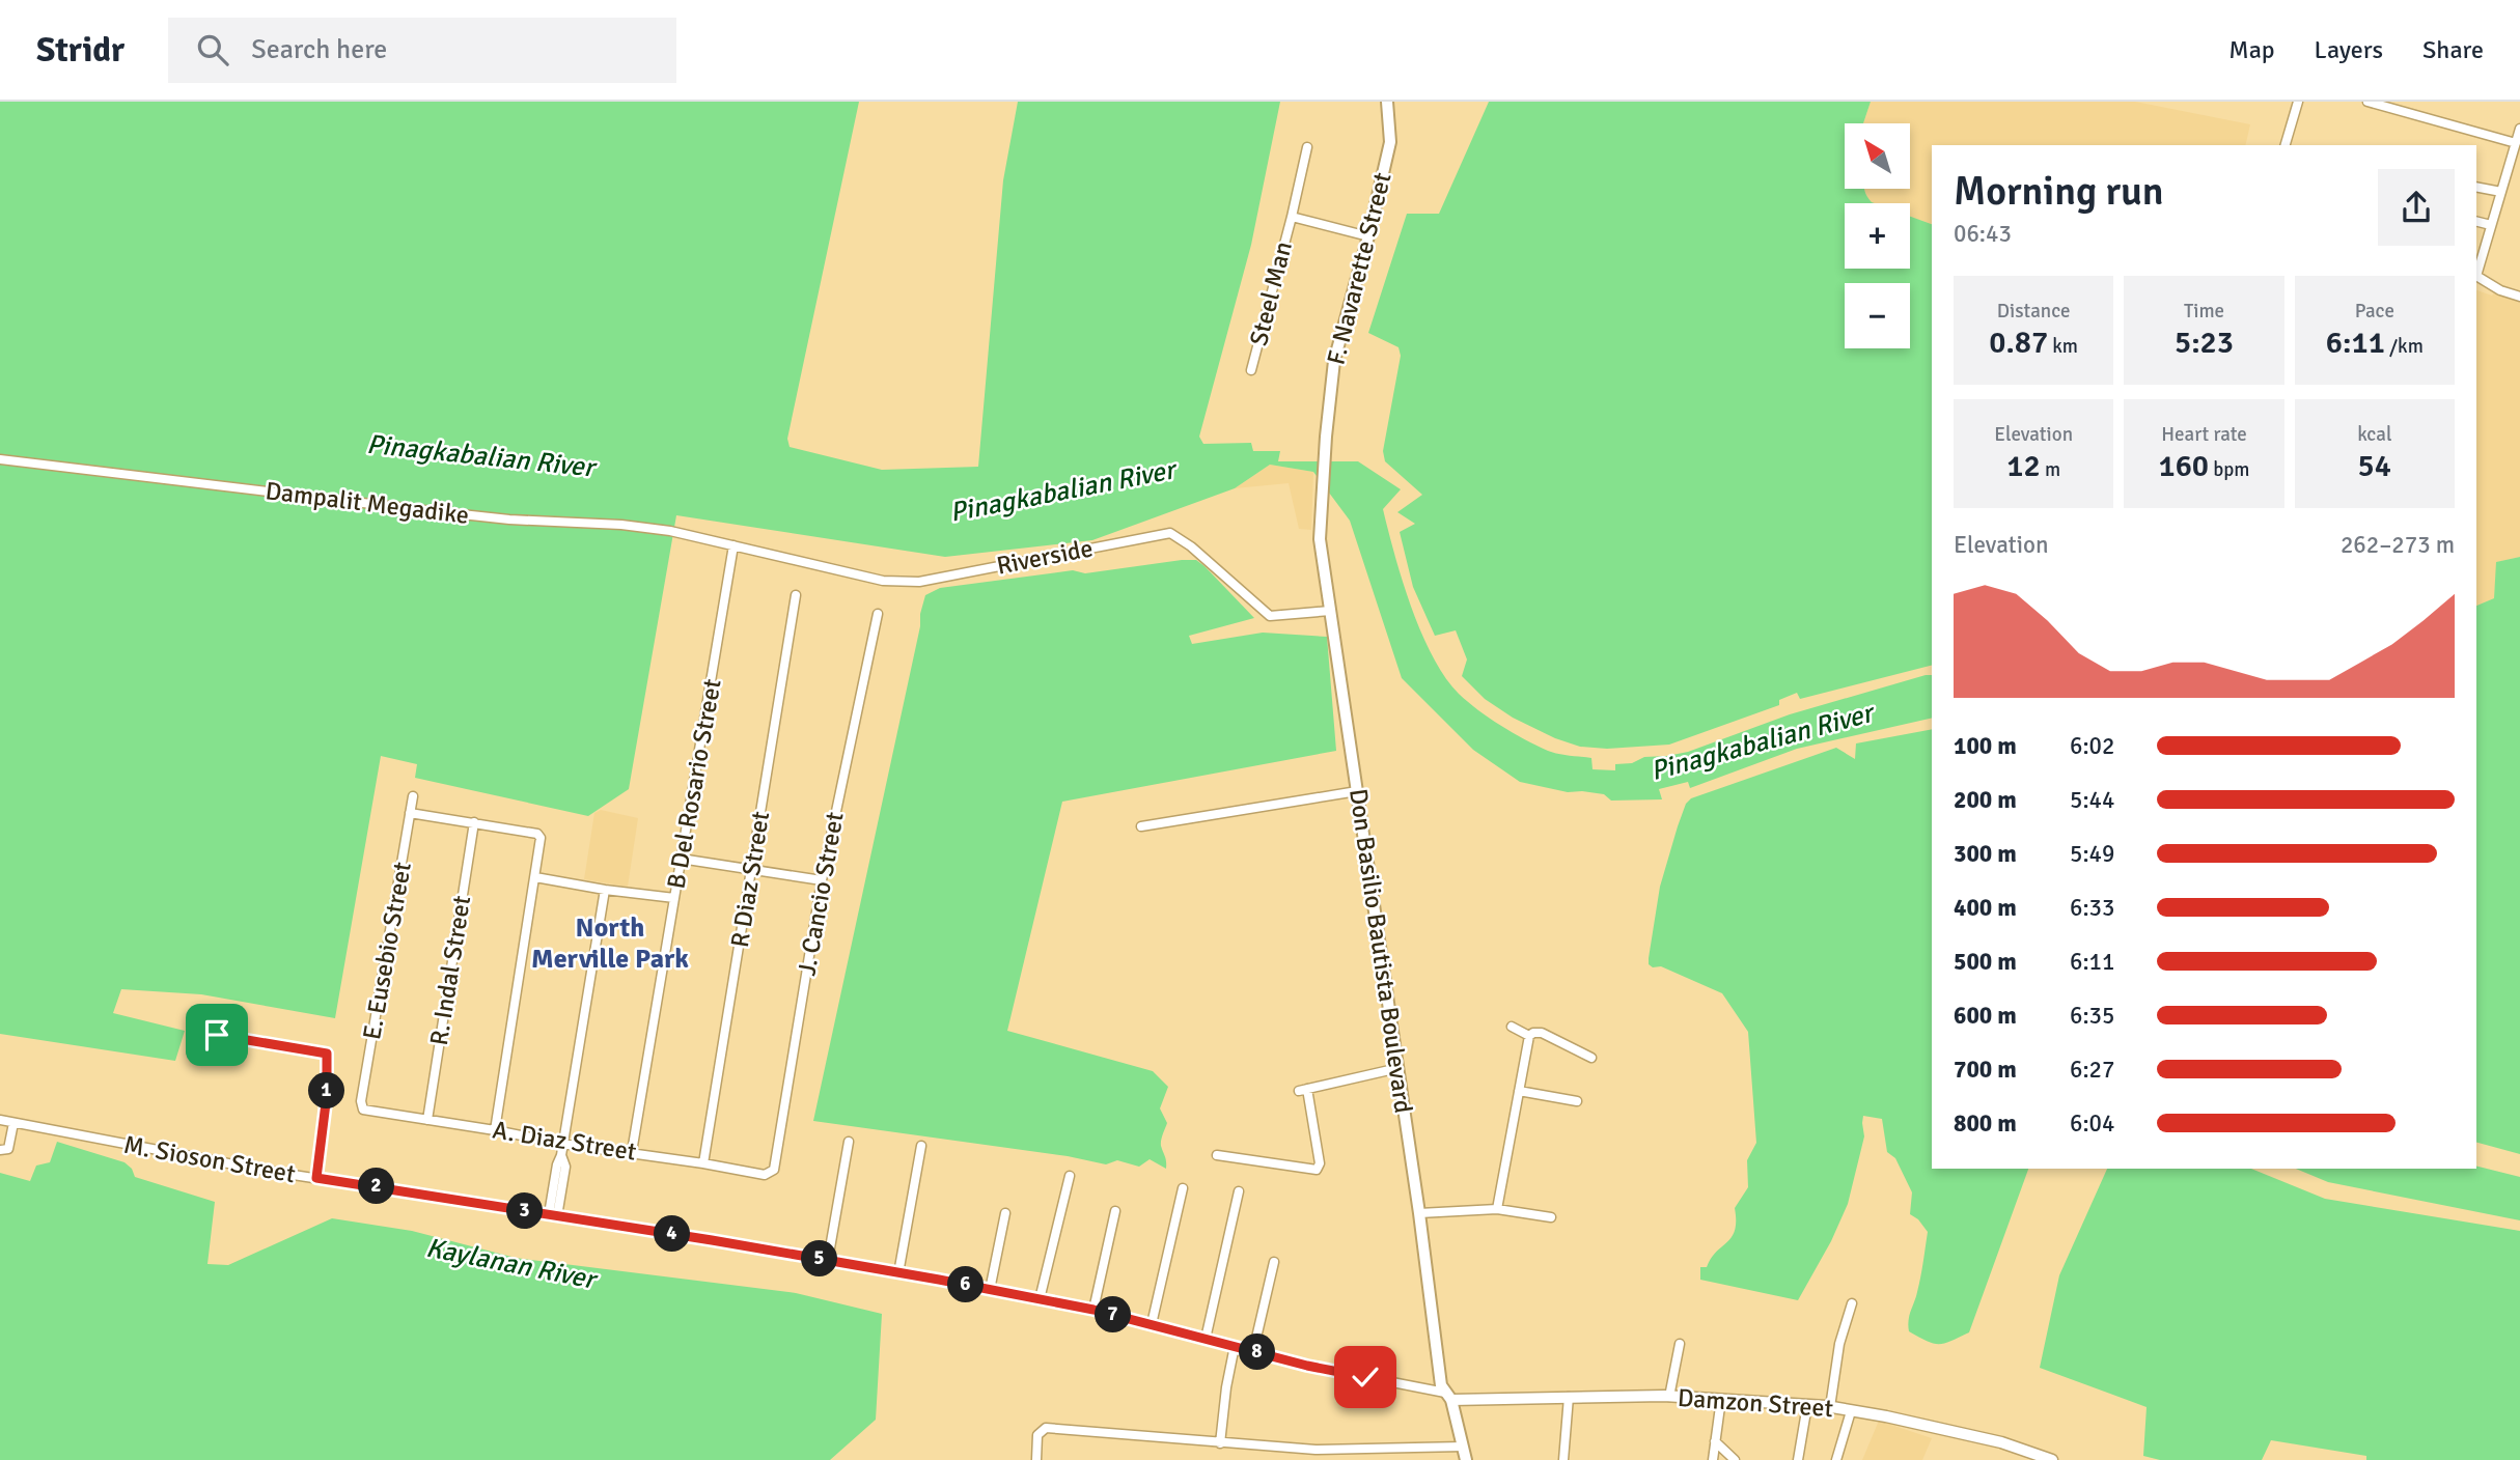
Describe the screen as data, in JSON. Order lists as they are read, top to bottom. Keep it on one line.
{"streets":{"main road":["F. Navarette Street","Don Basilio Bautista Boulevard"],"street":["Steel Man","Dampalit Megadike","Riverside","B Del Rosario Street","R Diaz Street","J. Cancio Street","E. Eusebio Street","R. Indal Street","A. Diaz Street","M. Sioson Street","Damzon Street"]},"crossings":[["F. Navarette Street","Steel Man"],["F. Navarette Street","Don Basilio Bautista Boulevard"],["Dampalit Megadike","Riverside"],["Dampalit Megadike","B Del Rosario Street"],["Riverside","B Del Rosario Street"],["Riverside","Don Basilio Bautista Boulevard"],["B Del Rosario Street","A. Diaz Street"],["R Diaz Street","A. Diaz Street"],["J. Cancio Street","A. Diaz Street"],["E. Eusebio Street","A. Diaz Street"],["Don Basilio Bautista Boulevard","M. Sioson Street"],["Don Basilio Bautista Boulevard","Damzon Street"],["R. Indal Street","A. Diaz Street"],["M. Sioson Street","Damzon Street"]],"districts":["North Merville Park"],"water":["Pinagkabalian River","Kaylanan River"],"north":"top left","page":{"header":"Stridr","search":"Search here","nav":["Map","Layers","Share"],"map_buttons":["+","−"],"heading":["Morning run","06:43"],"stats":[["Distance","0.87 km"],["Time","5:23"],["Pace","6:11 /km"],["Elevation","12 m"],["Heart rate","160 bpm"],["kcal","54"]],"chart":["Elevation","262–273 m"],"list":[{"name":"100 m","note":"6:02"},{"name":"200 m","note":"5:44"},{"name":"300 m","note":"5:49"},{"name":"400 m","note":"6:33"},{"name":"500 m","note":"6:11"},{"name":"600 m","note":"6:35"},{"name":"700 m","note":"6:27"},{"name":"800 m","note":"6:04"}],"pins":["1","2","3","4","5","6","7","8"]}}
